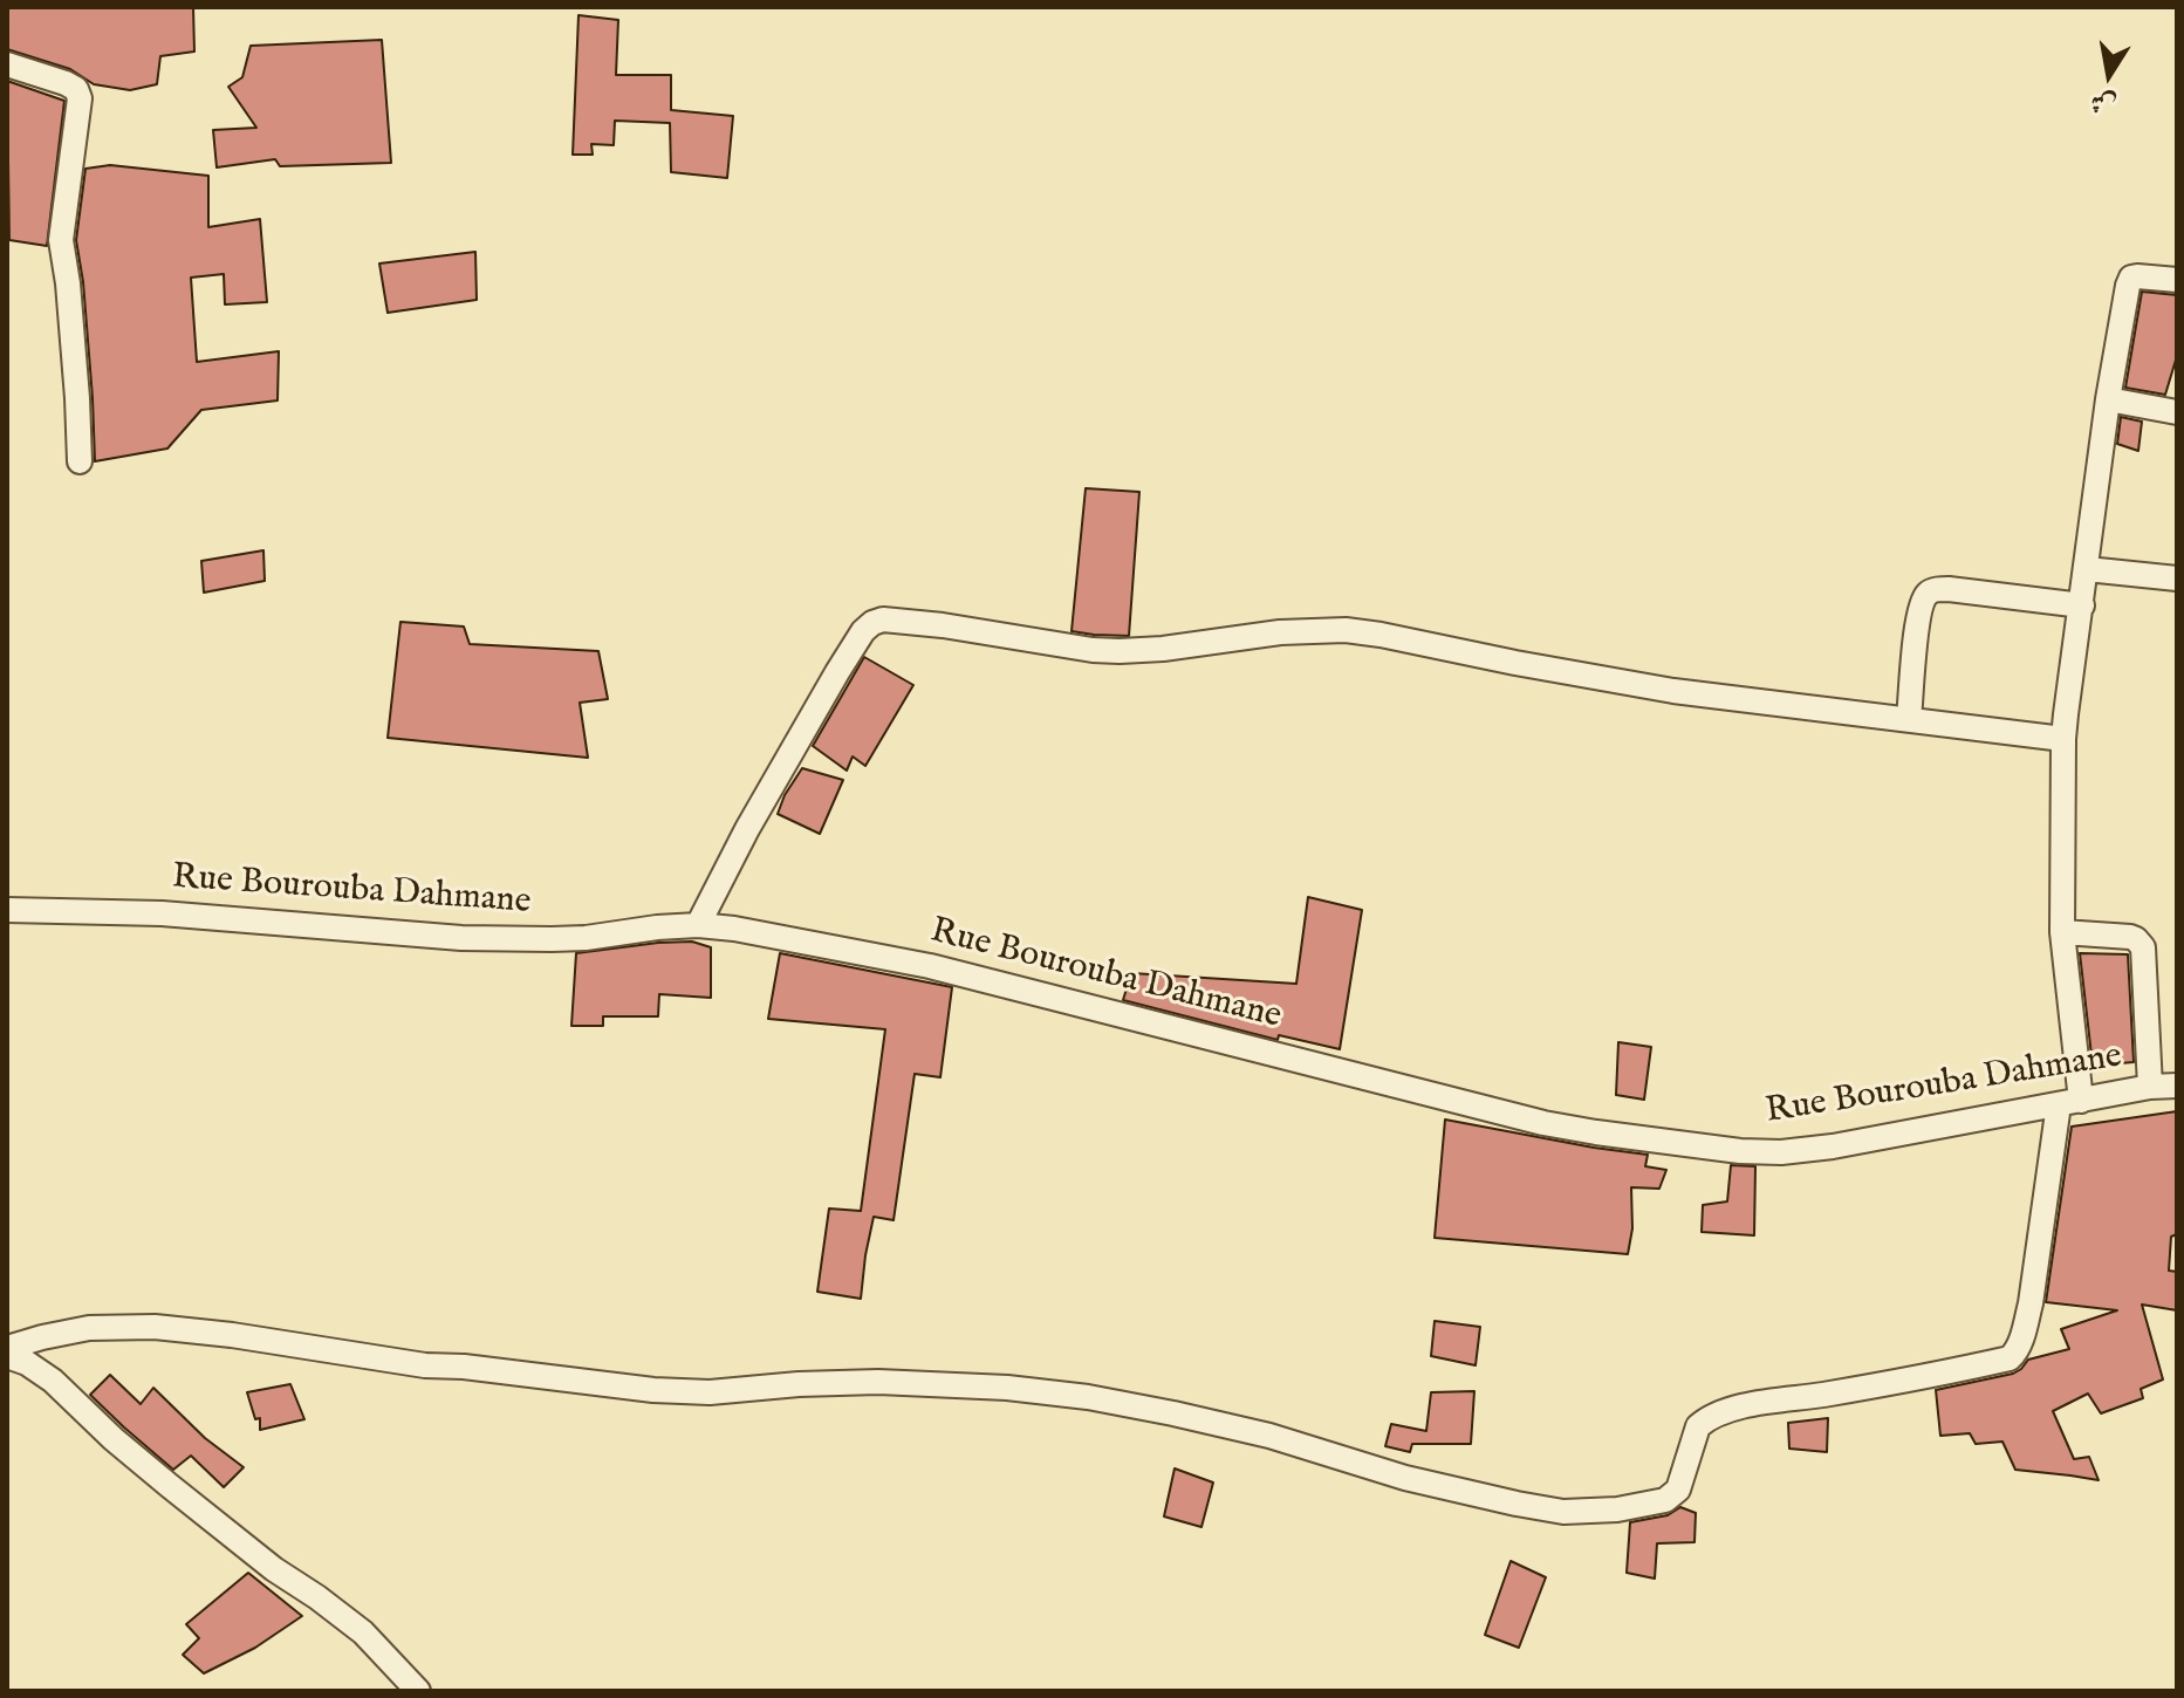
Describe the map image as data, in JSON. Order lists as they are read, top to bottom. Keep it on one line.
{"streets":{"street":["Rue Bourouba Dahmane"]},"north":"bottom"}
